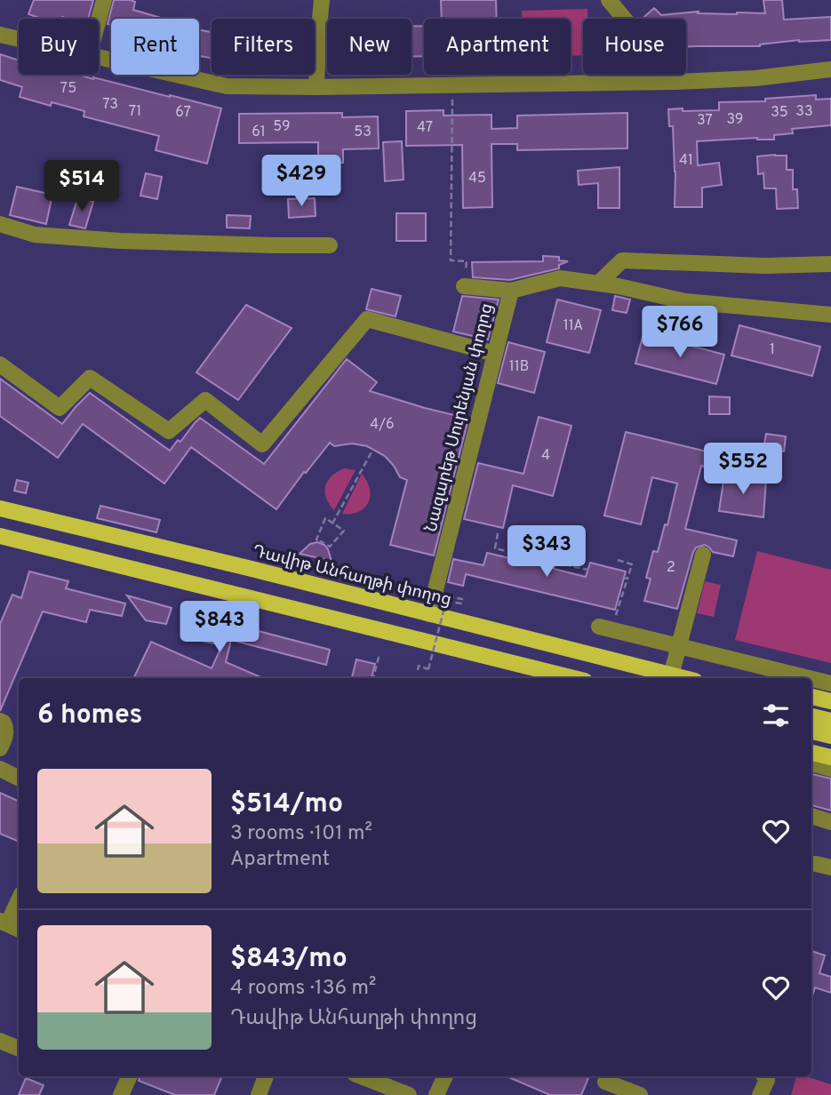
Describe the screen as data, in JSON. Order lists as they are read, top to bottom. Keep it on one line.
{"streets":{"main road":["Դավիթ Անհաղթի փողոց"],"street":["Նազարեթ Սուրենյան փողոց"]},"crossings":[["Նազարեթ Սուրենյան փողոց","Դավիթ Անհաղթի փողոց"]],"house_numbers":["75","73","71","33","67","35","39","37","59","47","61","53","41","45","11A","1","11B","4/6","4","2"],"page":{"chip":["Buy","Rent","Filters","New","Apartment","House"],"price":["$429","$514","$766","$552","$343","$843"],"heading":"6 homes","list":[{"name":"$514/mo","note":"3 rooms · 101 m² · Apartment"},{"name":"$843/mo","note":"4 rooms · 136 m² · Դավիթ Անհաղթի փողոց"}]}}
